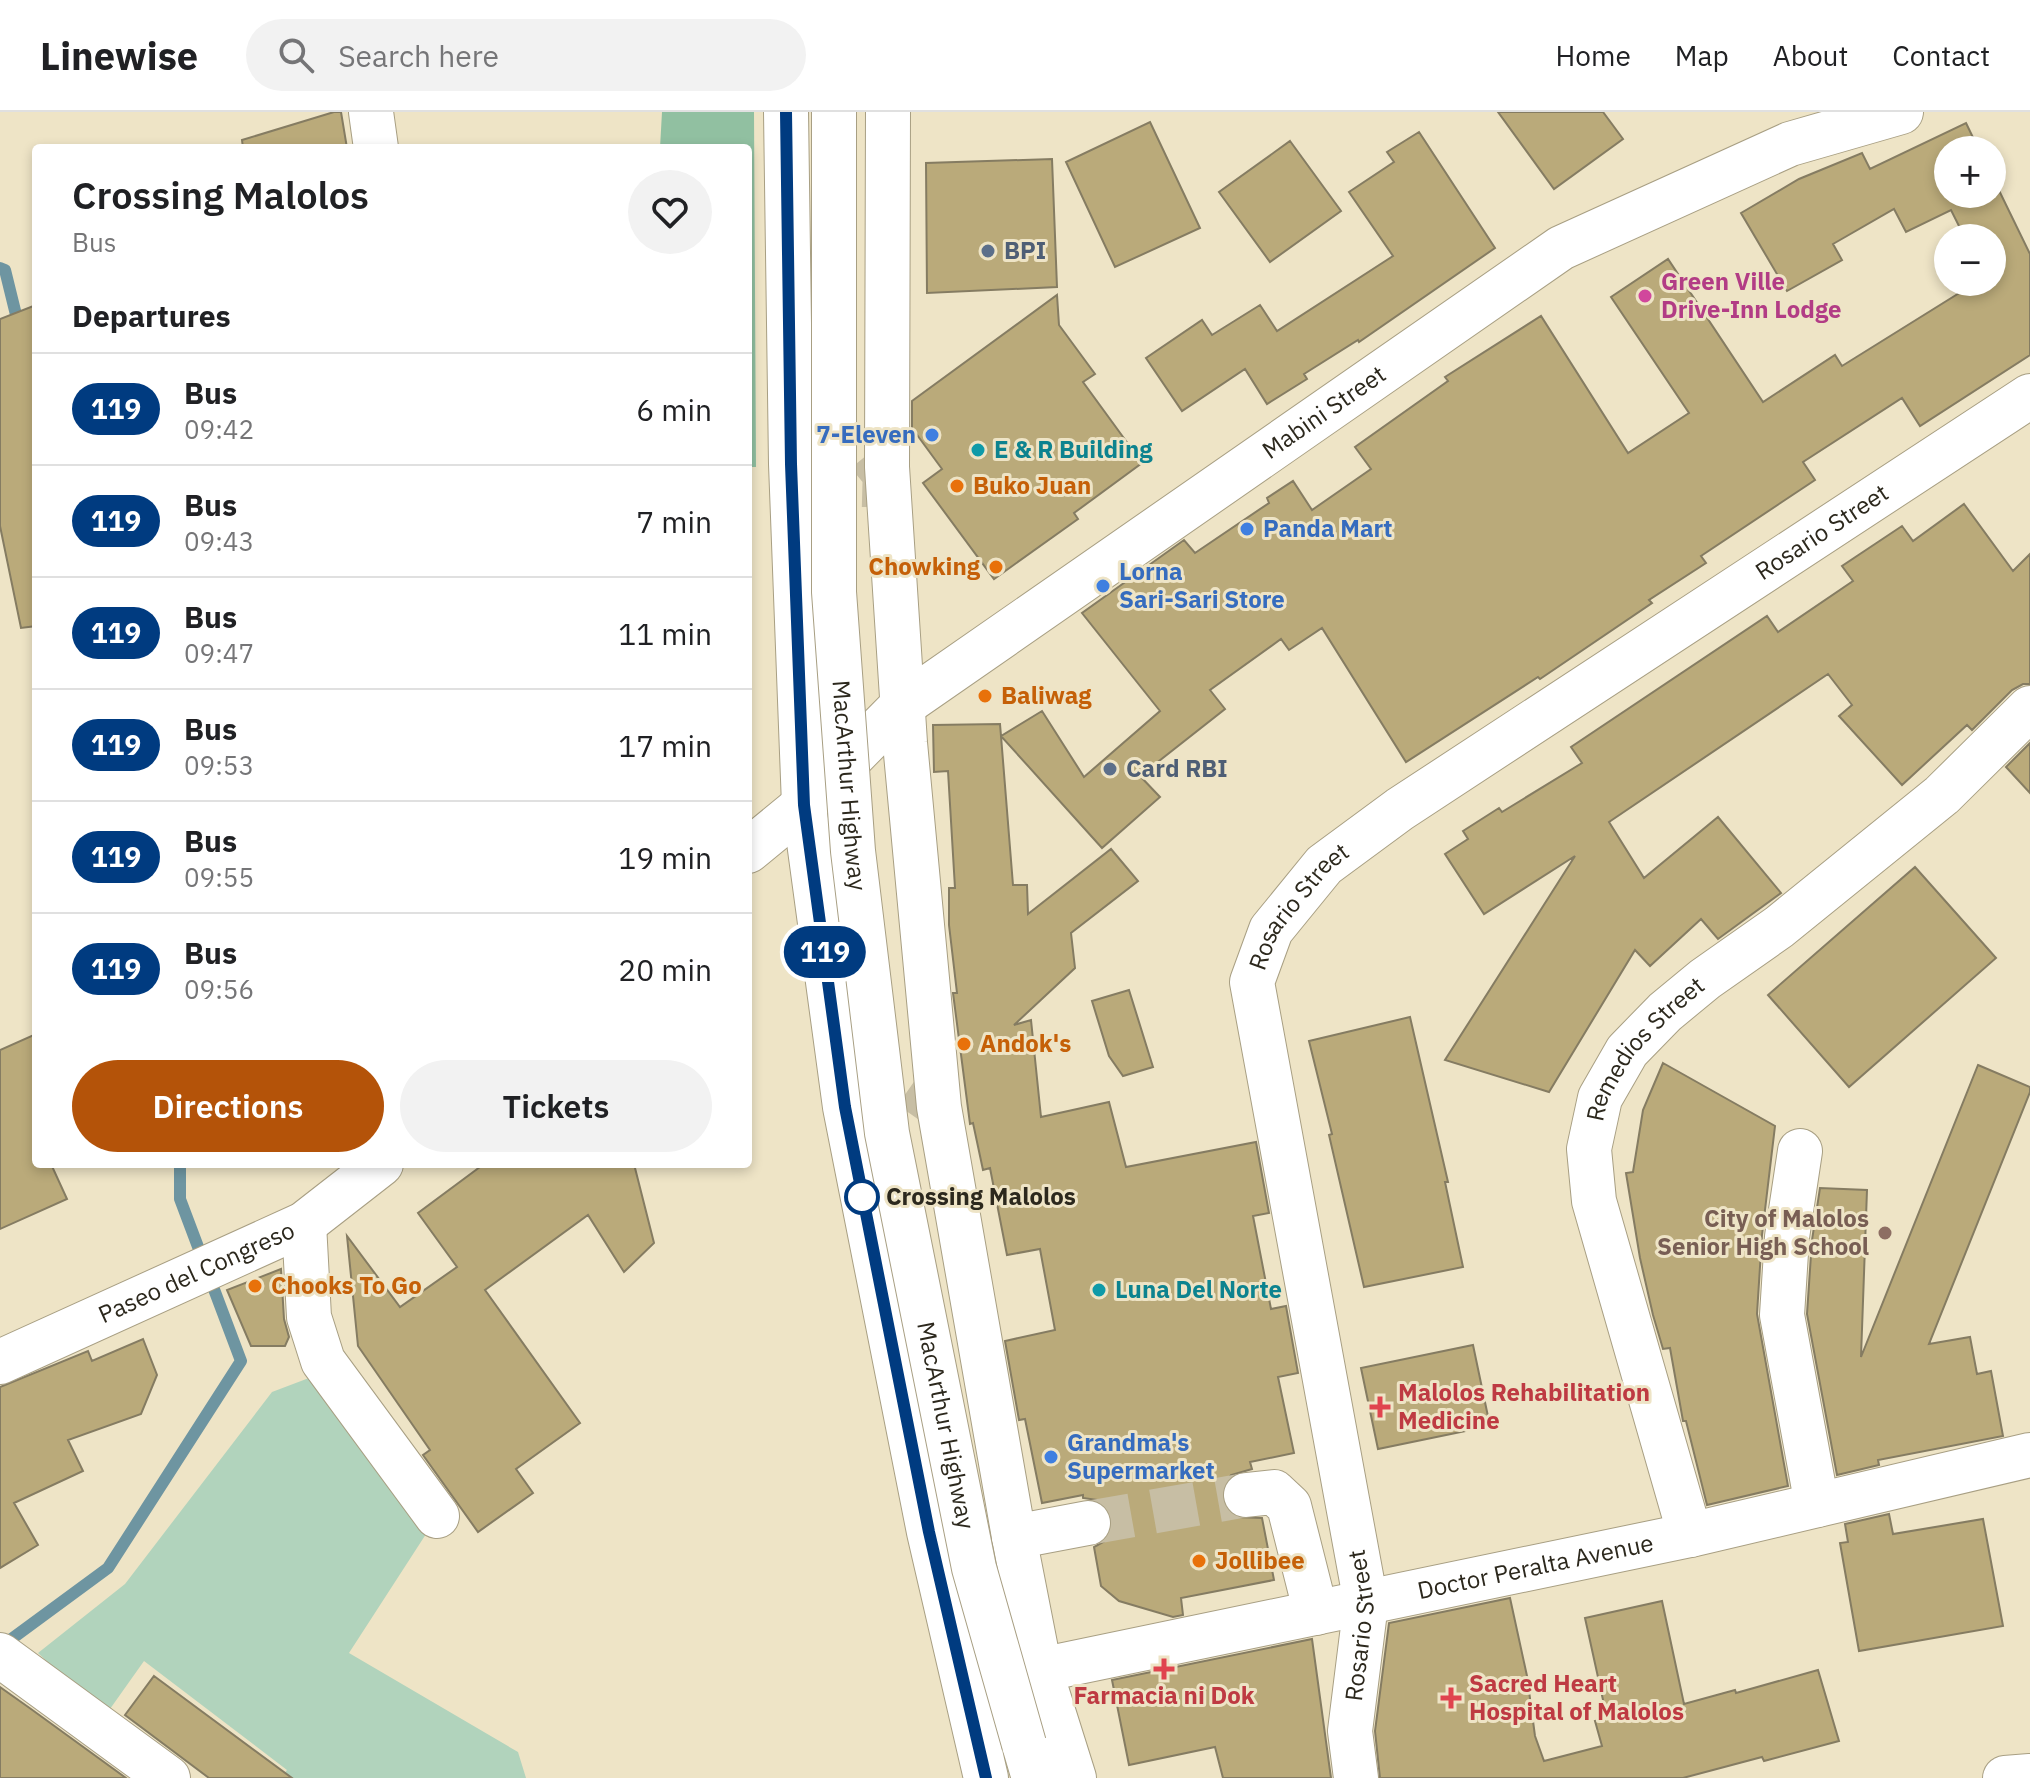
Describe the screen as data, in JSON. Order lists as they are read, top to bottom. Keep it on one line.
{"streets":{"main road":["Mabini Street","Rosario Street","MacArthur Highway","Remedios Street","Paseo del Congreso","Doctor Peralta Avenue"]},"crossings":[["Mabini Street","MacArthur Highway"],["Rosario Street","Doctor Peralta Avenue"],["MacArthur Highway","Doctor Peralta Avenue"],["Remedios Street","Doctor Peralta Avenue"]],"places":{"other":["BPI","Green Ville Drive-Inn Lodge","7-Eleven","E & R Building","Buko Juan","Panda Mart","Chowking","Lorna Sari-Sari Store","Baliwag","Card RBI","Andok's","Crossing Malolos","City of Malolos Senior High School","Chooks To Go","Luna Del Norte","Grandma's Supermarket","Jollibee"],"health":["Malolos Rehabilitation Medicine","Farmacia ni Dok","Sacred Heart Hospital of Malolos"]},"lines":["bus line 119"],"page":{"header":"Linewise","search":"Search here","nav":["Home","Map","About","Contact"],"on_map":"119","map_buttons":["+","−"],"heading":[["Crossing Malolos","Bus"],"Departures"],"list":[{"mark":"119","name":"Bus","note":"09:42","value":"6 min"},{"mark":"119","name":"Bus","note":"09:43","value":"7 min"},{"mark":"119","name":"Bus","note":"09:47","value":"11 min"},{"mark":"119","name":"Bus","note":"09:53","value":"17 min"},{"mark":"119","name":"Bus","note":"09:55","value":"19 min"},{"mark":"119","name":"Bus","note":"09:56","value":"20 min"}],"buttons":["Directions","Tickets"]}}
